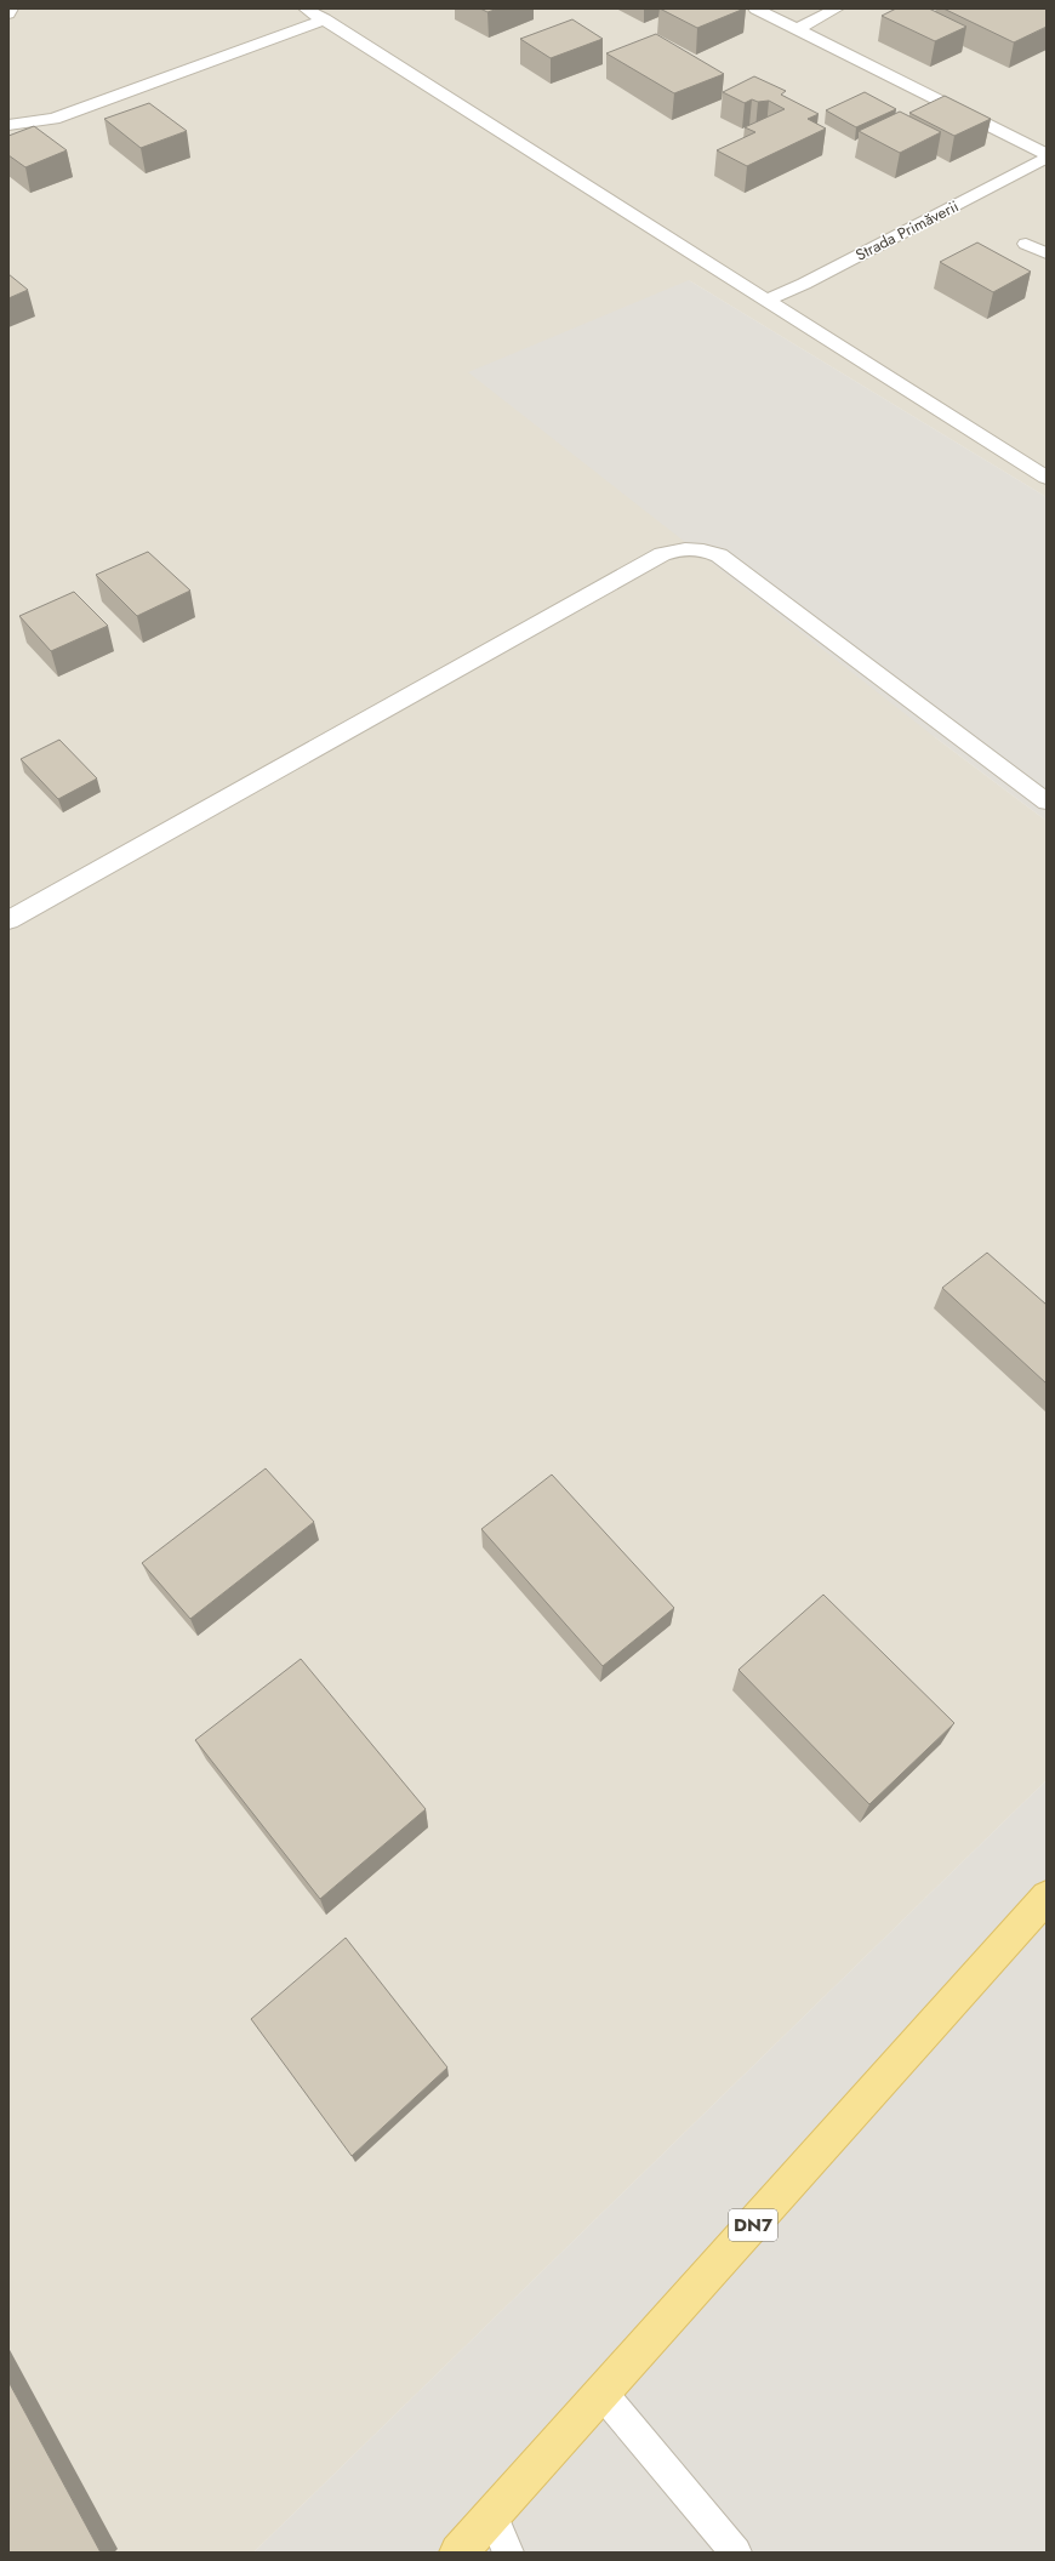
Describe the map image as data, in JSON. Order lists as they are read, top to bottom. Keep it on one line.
{"streets":{"main road":["DN7"],"street":["Strada Primăverii"]}}
